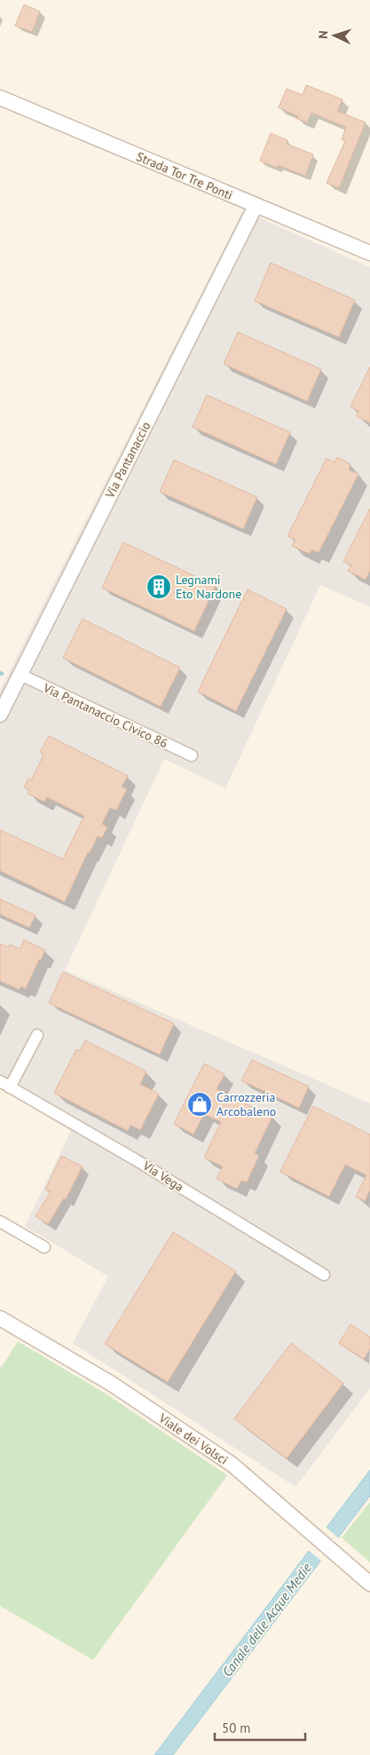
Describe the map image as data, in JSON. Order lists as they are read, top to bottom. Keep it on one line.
{"streets":{"street":["Strada Tor Tre Ponti","Via Pantanaccio","Via Pantanaccio Civico 86","Via Vega","Viale dei Volsci"]},"crossings":[["Strada Tor Tre Ponti","Via Pantanaccio"],["Via Pantanaccio","Via Pantanaccio Civico 86"]],"water":["Canale delle Acque Medie"],"places":{"building":["Legnami Eto Nardone"],"shop":["Carrozzeria Arcobaleno"]},"scale_bar":"50 m","north":"left"}
